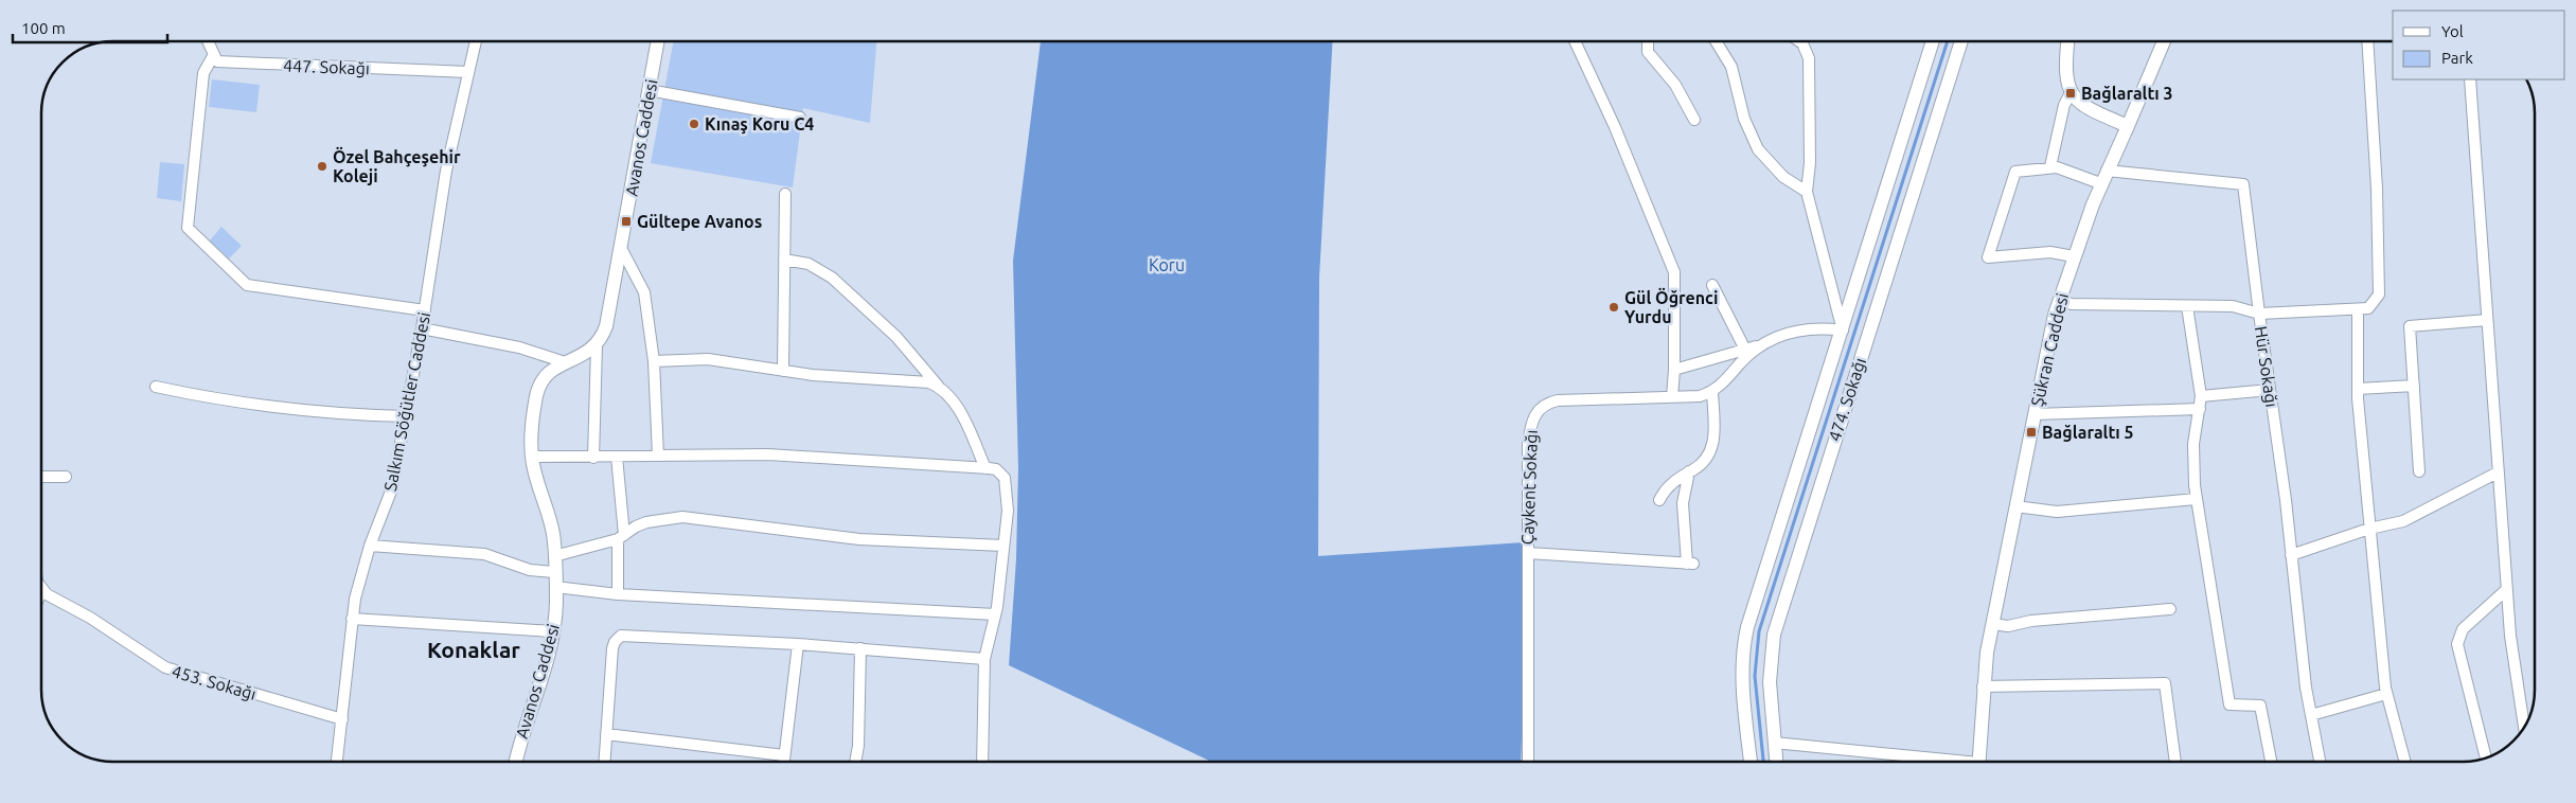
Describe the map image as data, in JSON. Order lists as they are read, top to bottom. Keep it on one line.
{"streets":{"street":["447. Sokağı","Avanos Caddesi","Şükran Caddesi","Hür Sokağı","474. Sokağı","Salkım Söğütler Caddesi","Çaykent Sokağı","453. Sokağı"]},"crossings":[["447. Sokağı","Salkım Söğütler Caddesi"],["Salkım Söğütler Caddesi","453. Sokağı"]],"districts":["Konaklar"],"parks":["Koru"],"places":{"transit":["Bağlaraltı 3","Gültepe Avanos","Bağlaraltı 5"],"other":["Kınaş Koru C4","Özel Bahçeşehir Koleji","Gül Öğrenci Yurdu"]},"legend":["Yol","Park"],"scale_bar":"100 m"}
